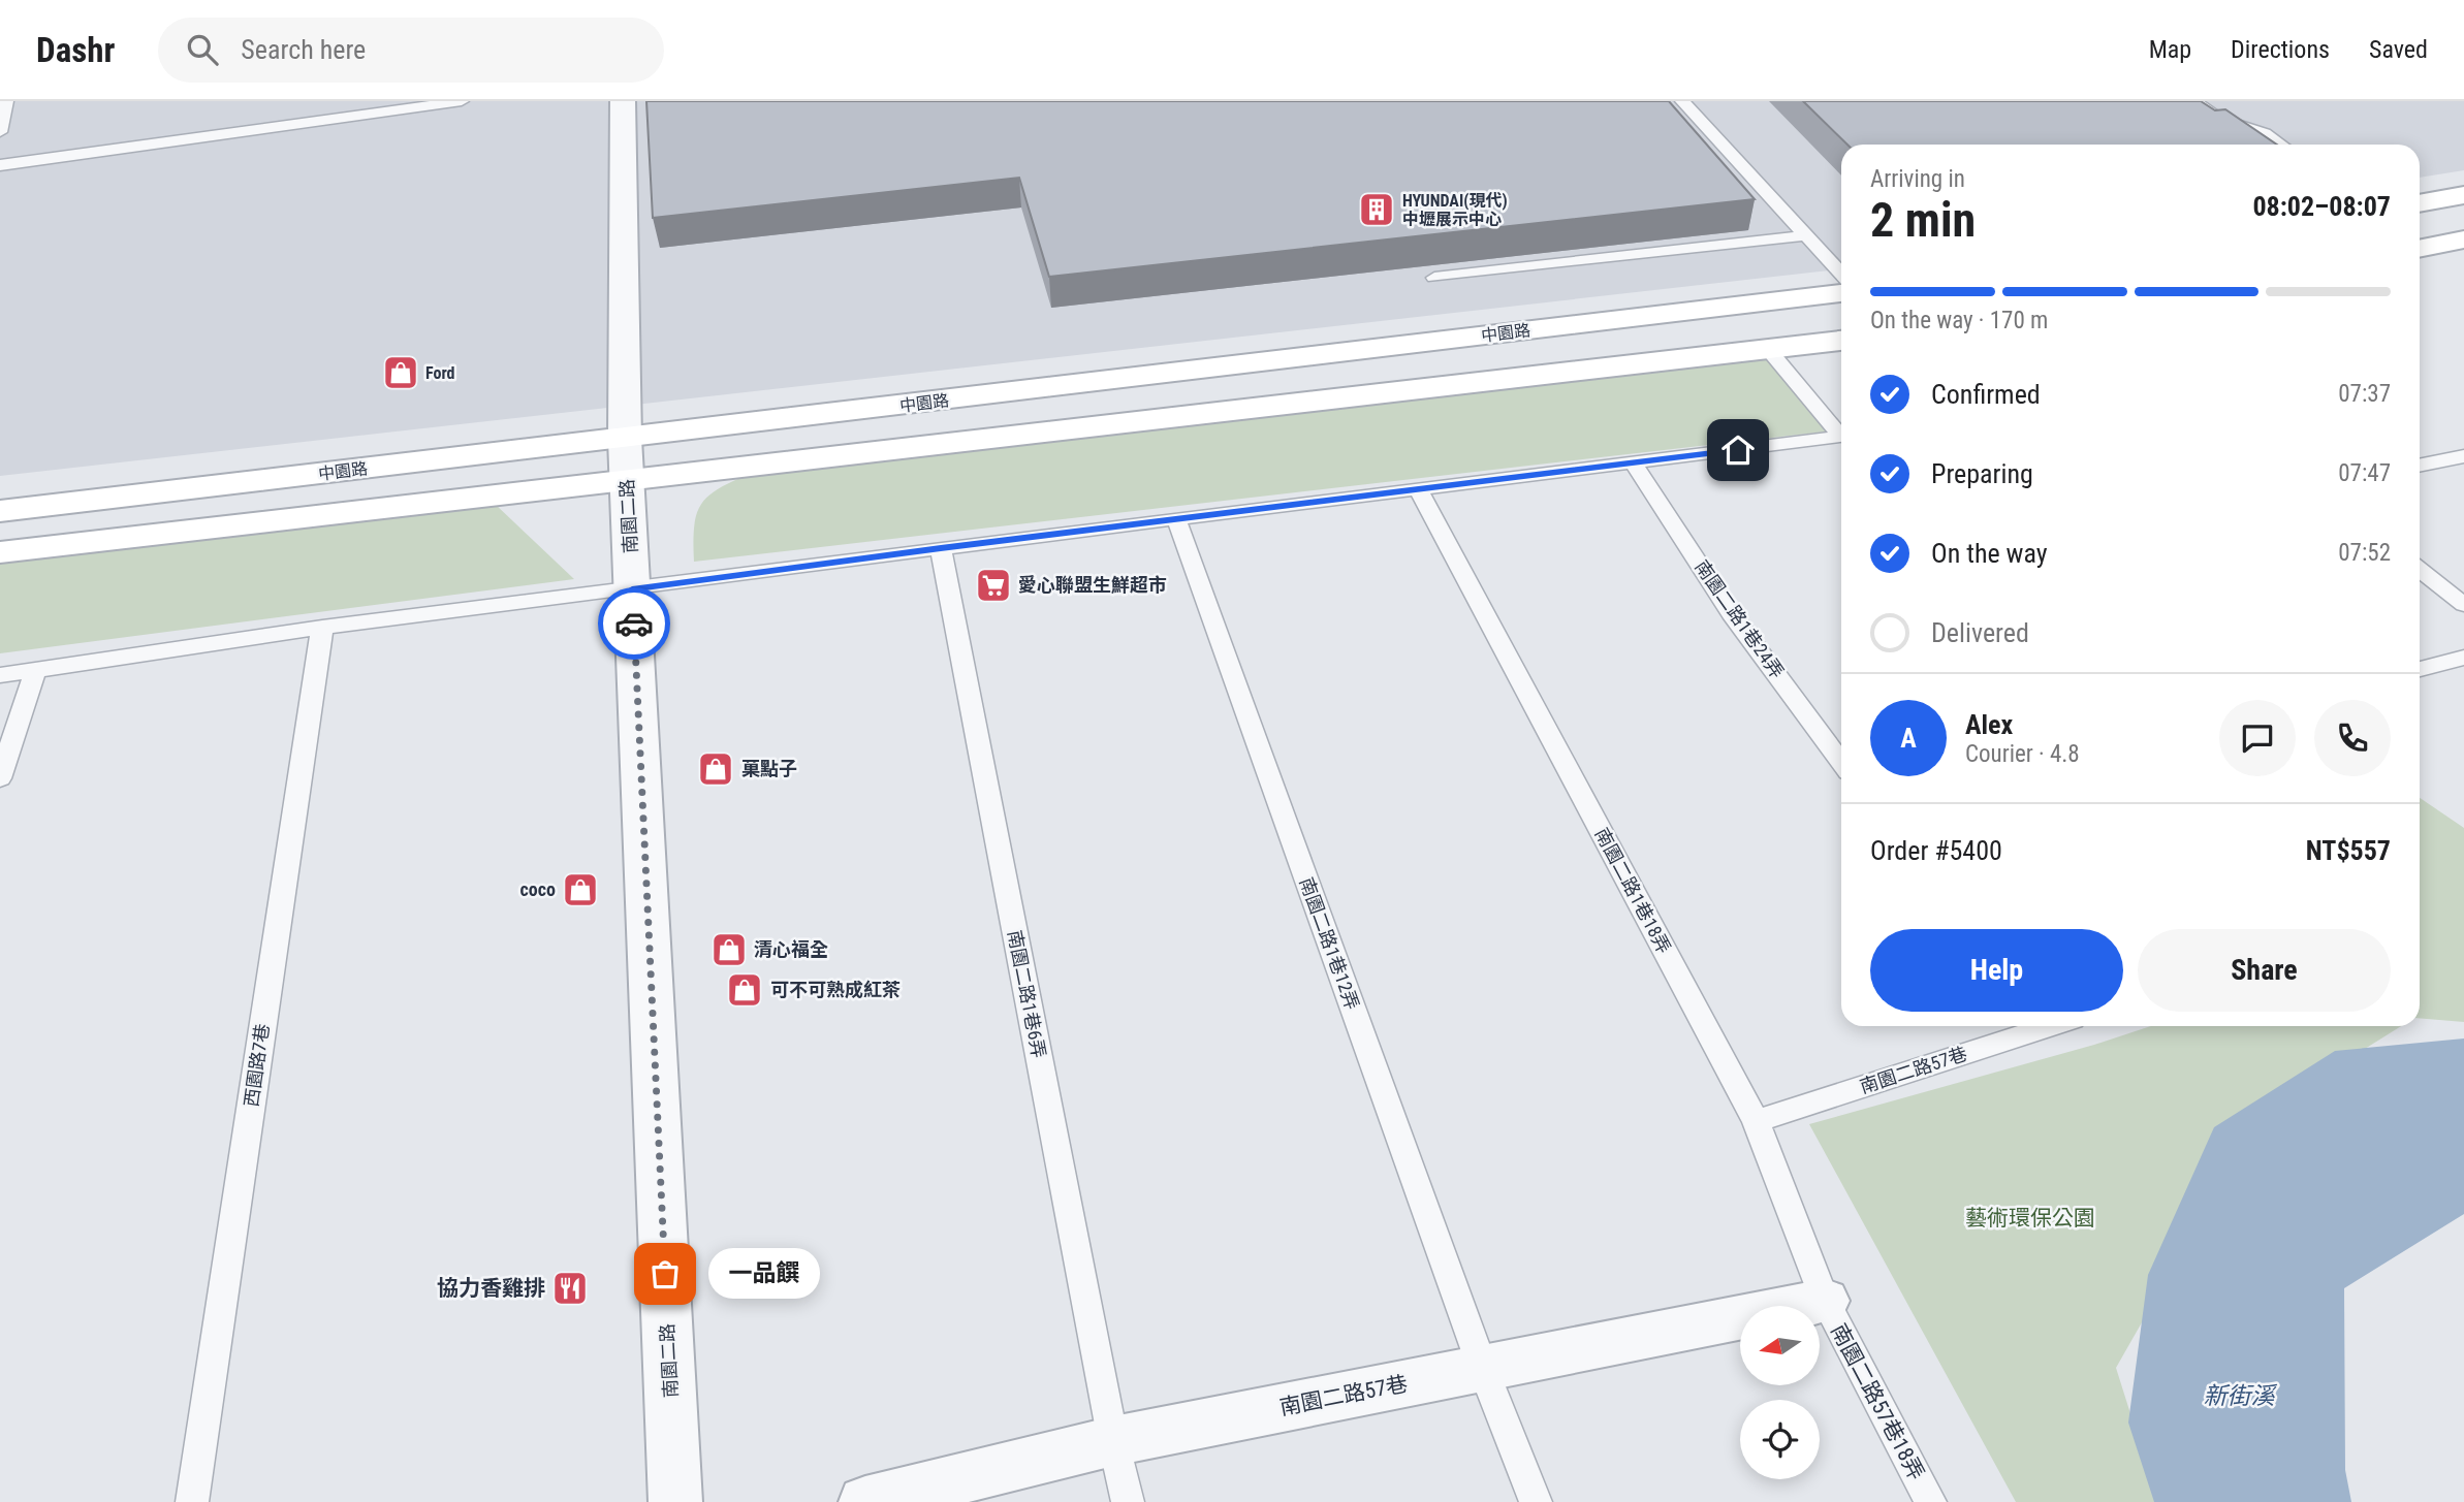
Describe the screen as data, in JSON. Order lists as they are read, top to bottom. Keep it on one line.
{"streets":{"main road":["中園路"],"street":["南園二路","南園二路57巷"],"lane":["南園二路1巷24弄","南園二路1巷18弄","南園二路1巷12弄","南園二路1巷6弄","西園路7巷","南園二路57巷18弄"]},"crossings":[["中園路","南園二路"],["南園二路1巷18弄","南園二路57巷"],["南園二路1巷18弄","南園二路57巷18弄"],["南園二路1巷12弄","南園二路57巷"],["南園二路1巷6弄","南園二路57巷"],["南園二路57巷","南園二路57巷18弄"]],"water":["新街溪"],"parks":["藝術環保公園"],"places":{"building":["HYUNDAI(現代) 中壢展示中心"],"shop":["Ford","菓點子","coco","清心福全","可不可熟成紅茶"],"supermarket":["愛心聯盟生鮮超市"],"other":["一品饌"],"restaurant":["協力香雞排"]},"north":"left","page":{"header":"Dashr","search":"Search here","nav":["Map","Directions","Saved"],"heading":["2 min","Arriving in","08:02–08:07"],"panel":["Alex","Courier · 4.8","Order #5400","NT$557"],"bar":"On the way · 170 m","list":[["Confirmed","07:37"],["Preparing","07:47"],["On the way","07:52"],"Delivered"],"round":"A","buttons":["Help","Share"],"bubble":"一品饌"}}
